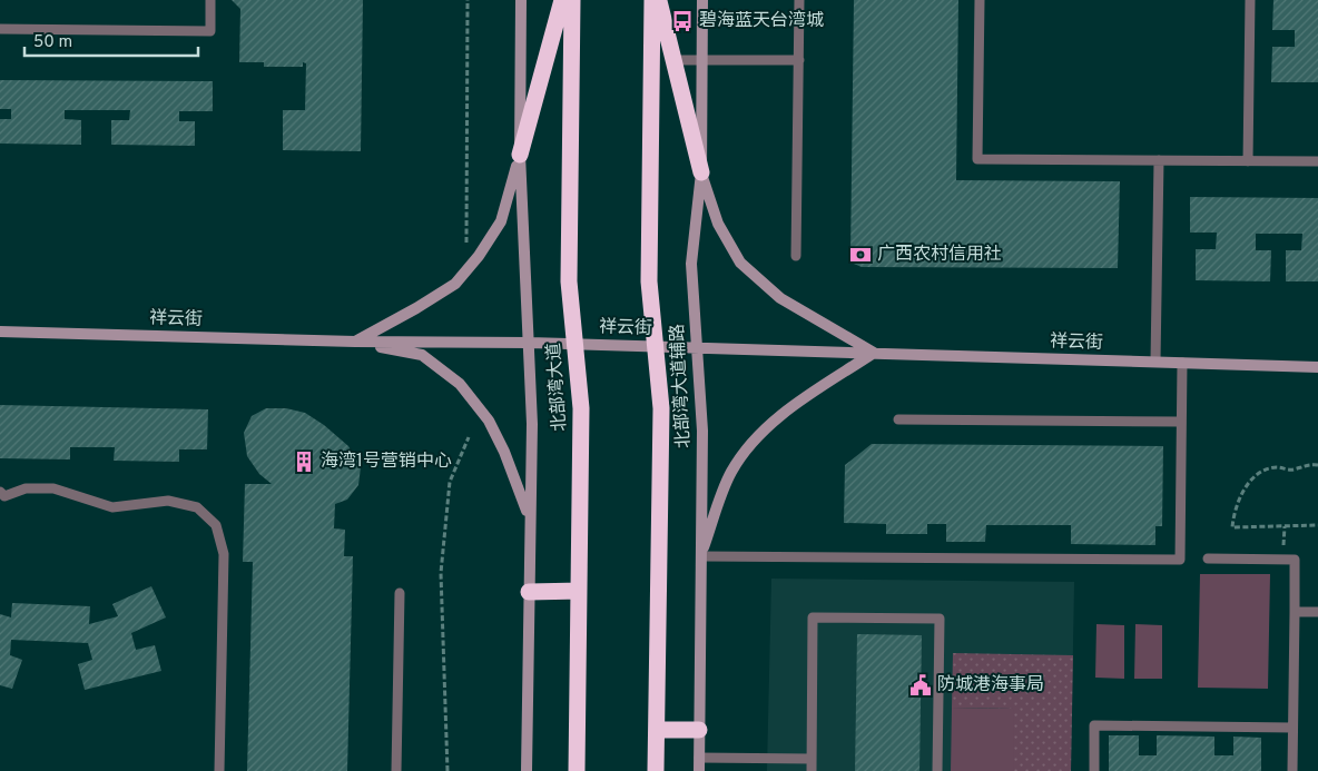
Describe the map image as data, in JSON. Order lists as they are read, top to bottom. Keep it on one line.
{"streets":{"highway":["北部湾大道"],"street":["祥云街","北部湾大道辅路"]},"crossings":[["祥云街","北部湾大道辅路"],["祥云街","北部湾大道"]],"places":{"bus stop":["碧海蓝天·台湾城"],"bank":["广西农村信用社"],"building":["海湾1号营销中心"],"public building":["防城港海事局"]},"scale_bar":"50 m"}
